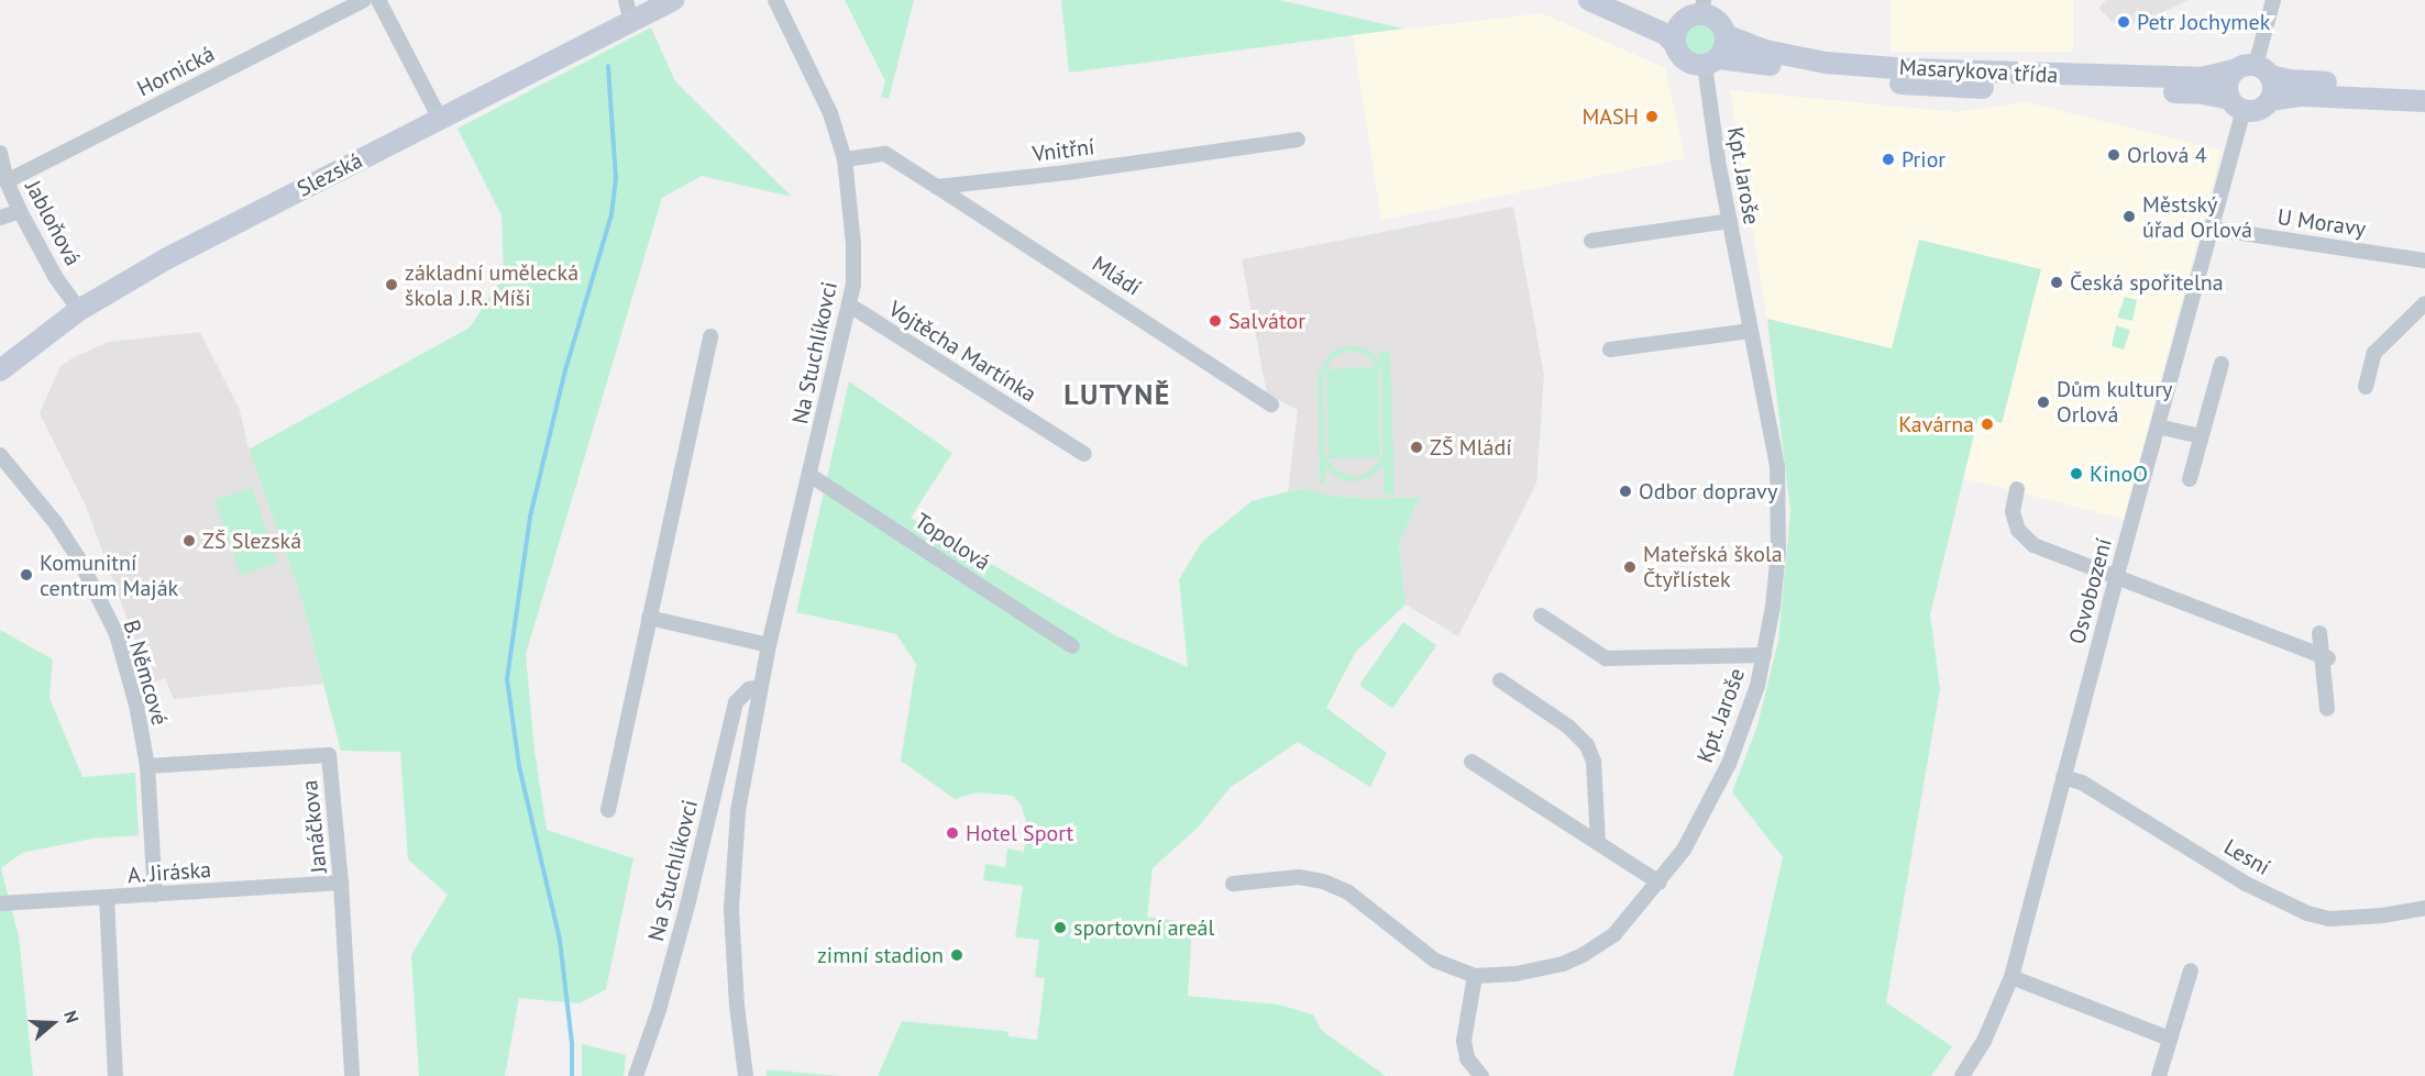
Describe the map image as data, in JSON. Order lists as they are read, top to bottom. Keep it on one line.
{"streets":{"street":["Hornická","Masarykova třída","Vnitřní","Slezská","Kpt. Jaroše","Jabloňová","U Moravy","Mládí","Vojtěcha Martínka","Na Stuchlíkovci","Topolová","Osvobození","B. Němcové","Janáčkova","Lesní","A. Jiráska"]},"crossings":[["Hornická","Jabloňová"],["Masarykova třída","Kpt. Jaroše"],["Masarykova třída","Osvobození"],["Vnitřní","Mládí"],["Slezská","Jabloňová"],["U Moravy","Osvobození"],["Vojtěcha Martínka","Na Stuchlíkovci"],["Na Stuchlíkovci","Topolová"],["Osvobození","Lesní"],["B. Němcové","Janáčkova"],["B. Němcové","A. Jiráska"],["Janáčkova","A. Jiráska"]],"districts":["LUTYNĚ"],"places":["Petr Jochymek","MASH","Orlová 4","Prior","Městský úřad Orlová","Česká spořitelna","základní umělecká škola J.R. Míši","Salvátor","Dům kultury Orlová","Kavárna","ZŠ Mládí","KinoO","Odbor dopravy","ZŠ Slezská","Mateřská škola Čtyřlístek","Komunitní centrum Maják","Hotel Sport","sportovní areál","zimní stadion"],"north":"right"}
